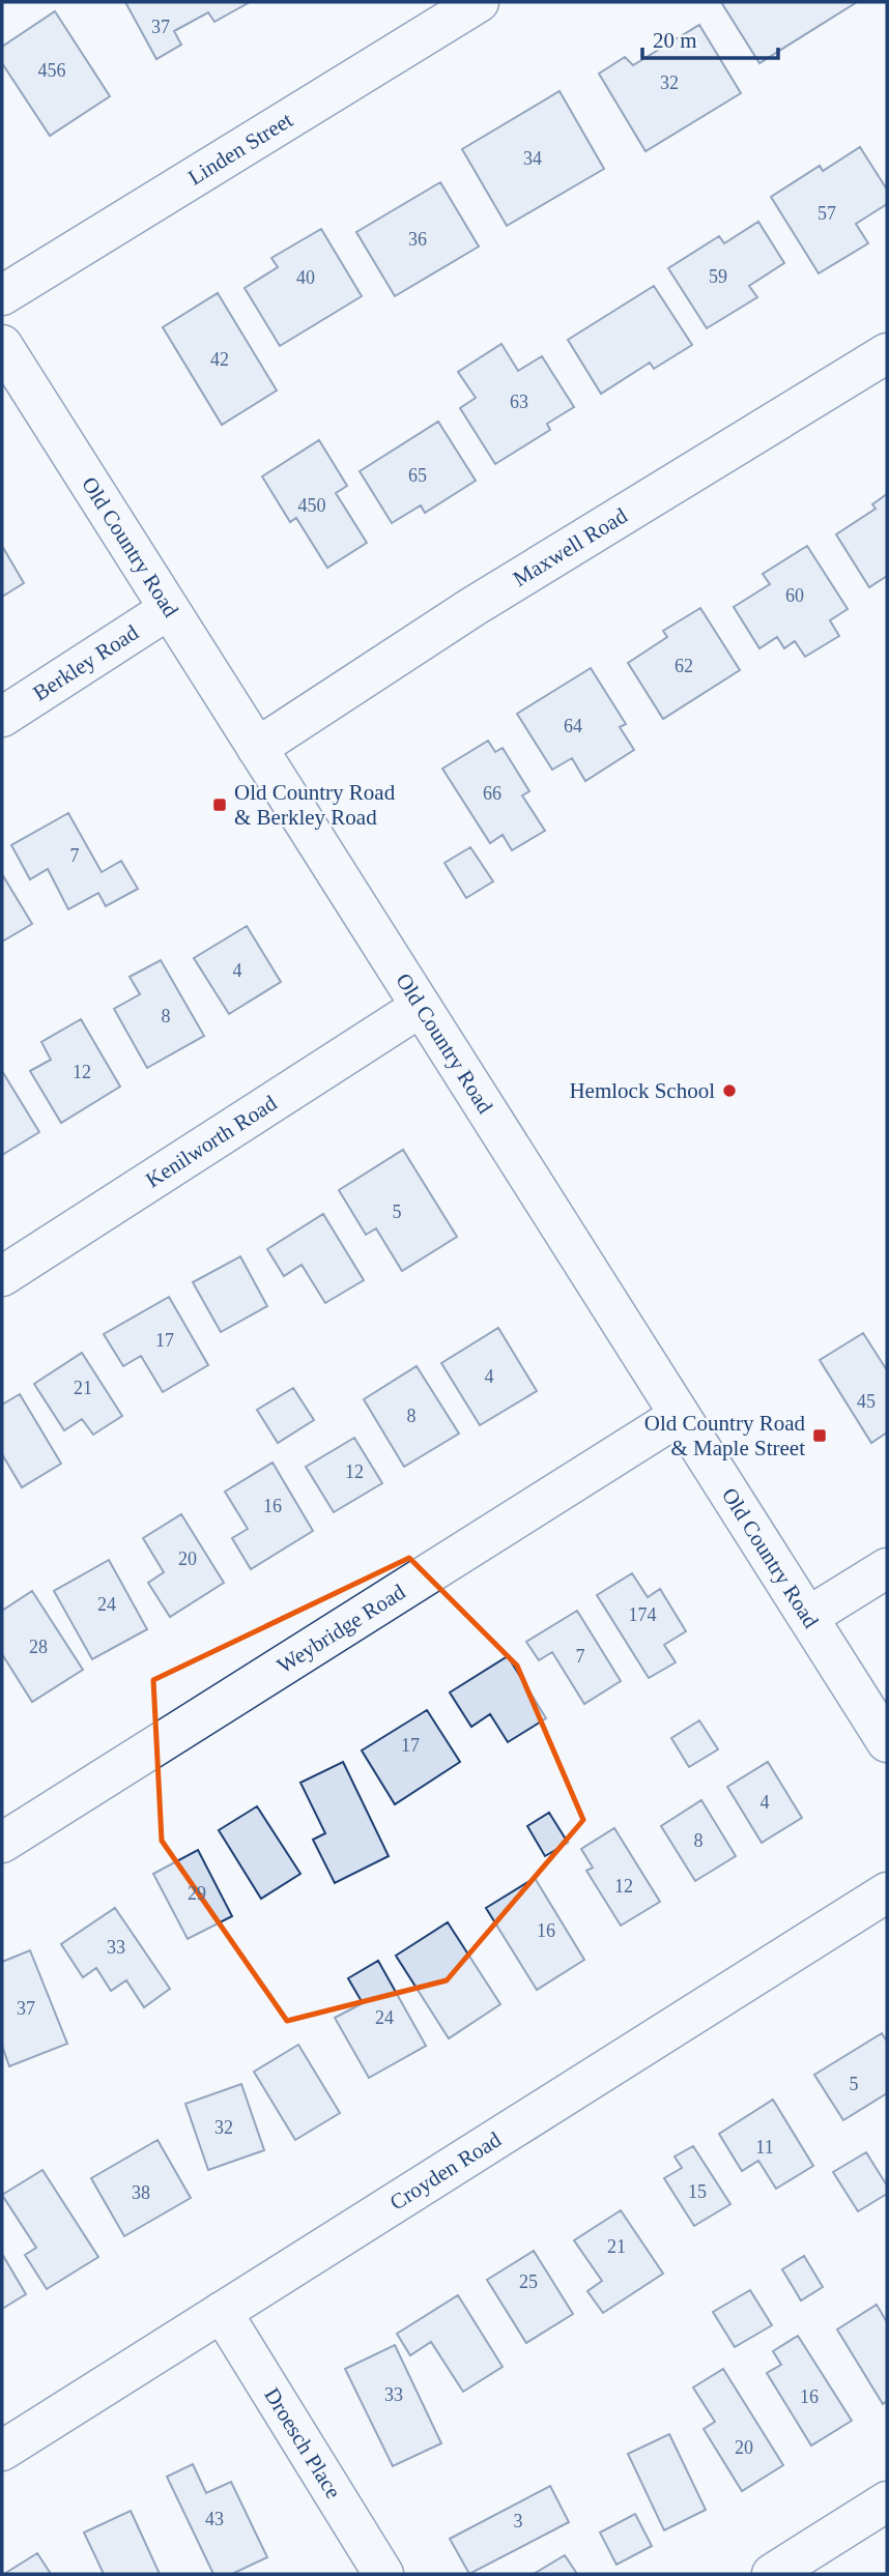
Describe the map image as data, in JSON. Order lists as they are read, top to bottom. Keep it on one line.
{"streets":{"street":["Linden Street","Old Country Road","Maxwell Road","Berkley Road","Kenilworth Road","Weybridge Road","Croyden Road","Droesch Place"]},"crossings":[["Old Country Road","Maxwell Road"],["Old Country Road","Berkley Road"],["Old Country Road","Kenilworth Road"],["Old Country Road","Weybridge Road"],["Croyden Road","Droesch Place"]],"places":{"transit":["Old Country Road & Berkley Road","Old Country Road & Maple Street"],"other":["Hemlock School"]},"house_numbers":["37","456","32","34","57","36","59","40","42","63","65","450","60","62","64","66","7","4","8","12","5","17","4","21","45","8","12","16","20","24","174","28","7","17","4","8","12","29","16","33","37","24","5","32","11","15","38","21","25","33","16","20","43","3"],"scale_bar":"20 m"}
